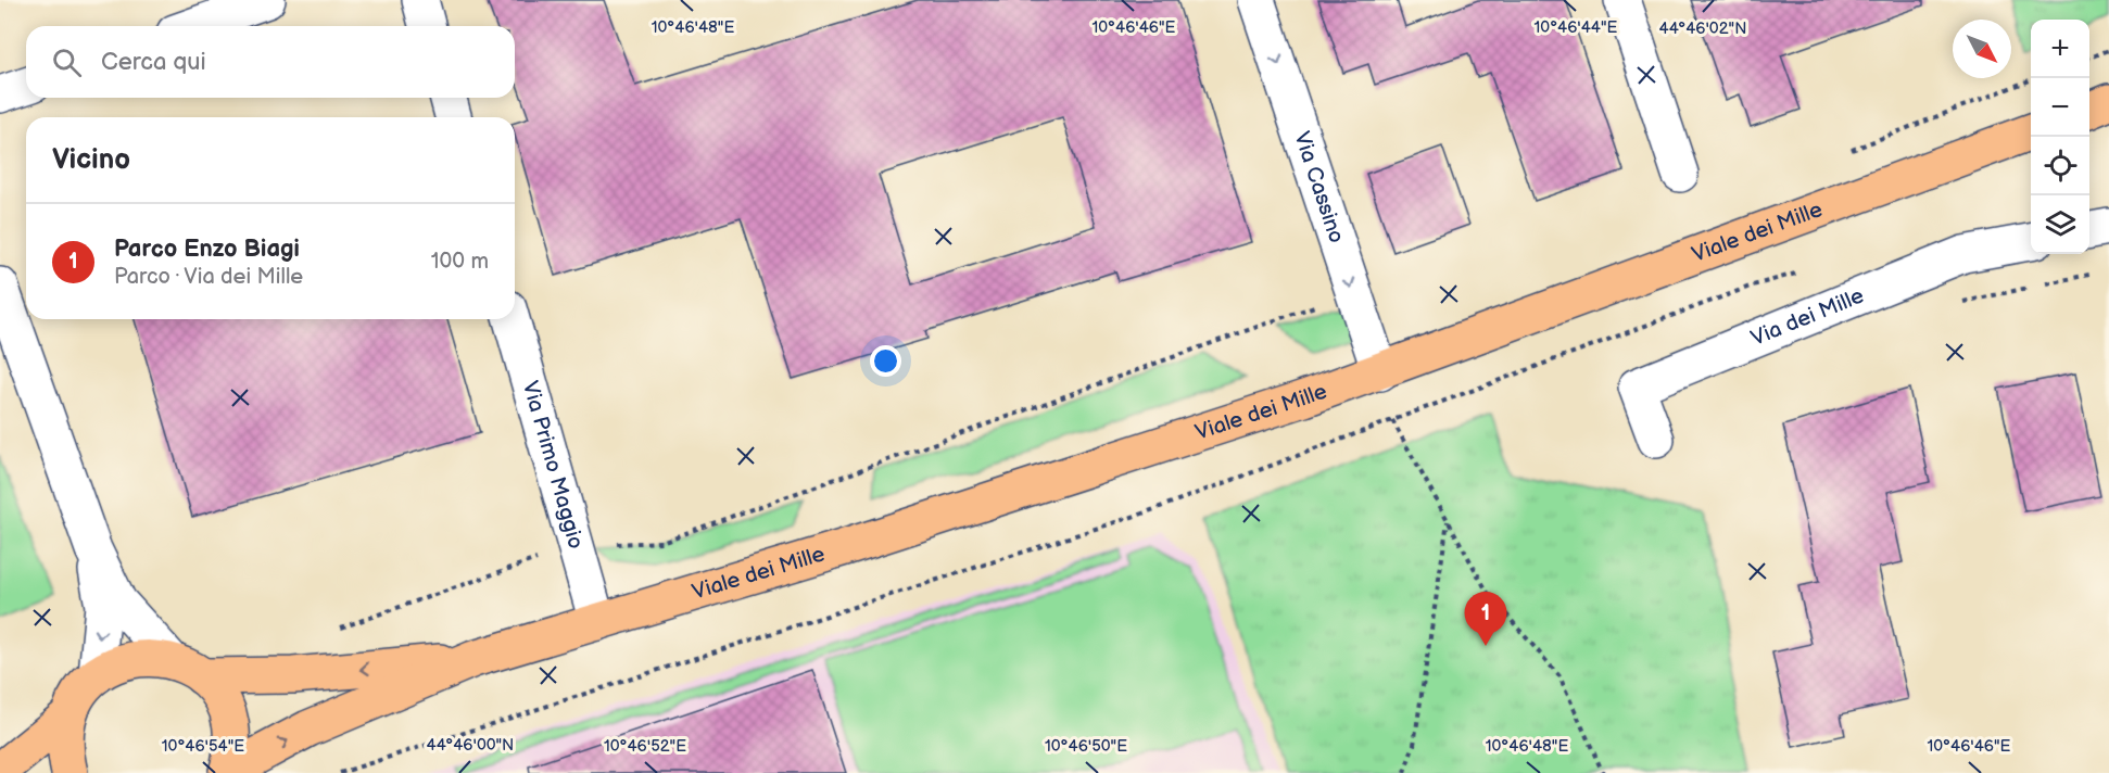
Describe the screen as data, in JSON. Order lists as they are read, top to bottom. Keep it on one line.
{"streets":{"main road":["Viale dei Mille"],"street":["Via Cassino","Via dei Mille","Via Primo Maggio"]},"crossings":[["Via Cassino","Viale dei Mille"],["Viale dei Mille","Via Primo Maggio"]],"one_way":["Via Cassino"],"north":"bottom right","page":{"map_buttons":["+","−"],"search":"Cerca qui","heading":"Vicino","list":[{"mark":"1","name":"Parco Enzo Biagi","note":"Parco · Via dei Mille","value":"100 m"}],"pins":"1"},"coordinates":["10°46'48\"E","10°46'46\"E","10°46'44\"E","44°46'02\"N","44°46'00\"N","10°46'54\"E","10°46'52\"E","10°46'50\"E"]}
